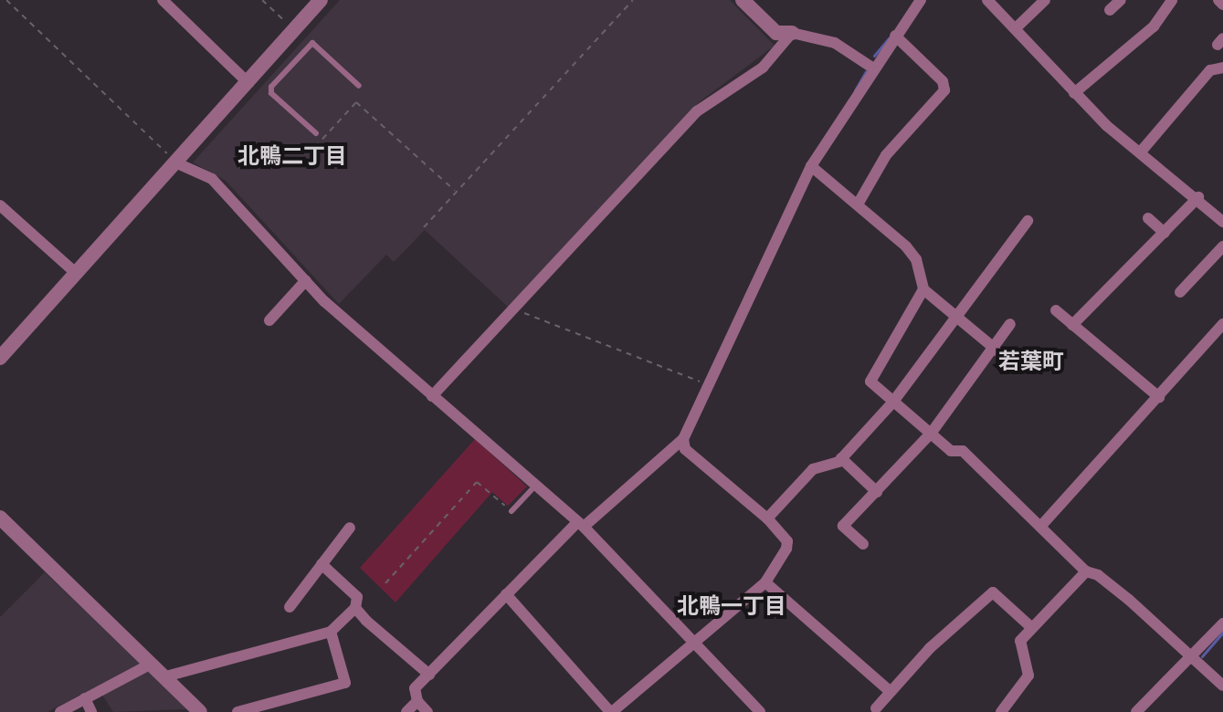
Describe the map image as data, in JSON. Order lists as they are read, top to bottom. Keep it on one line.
{"districts":["北鴨二丁目","若葉町","北鴨一丁目"]}
